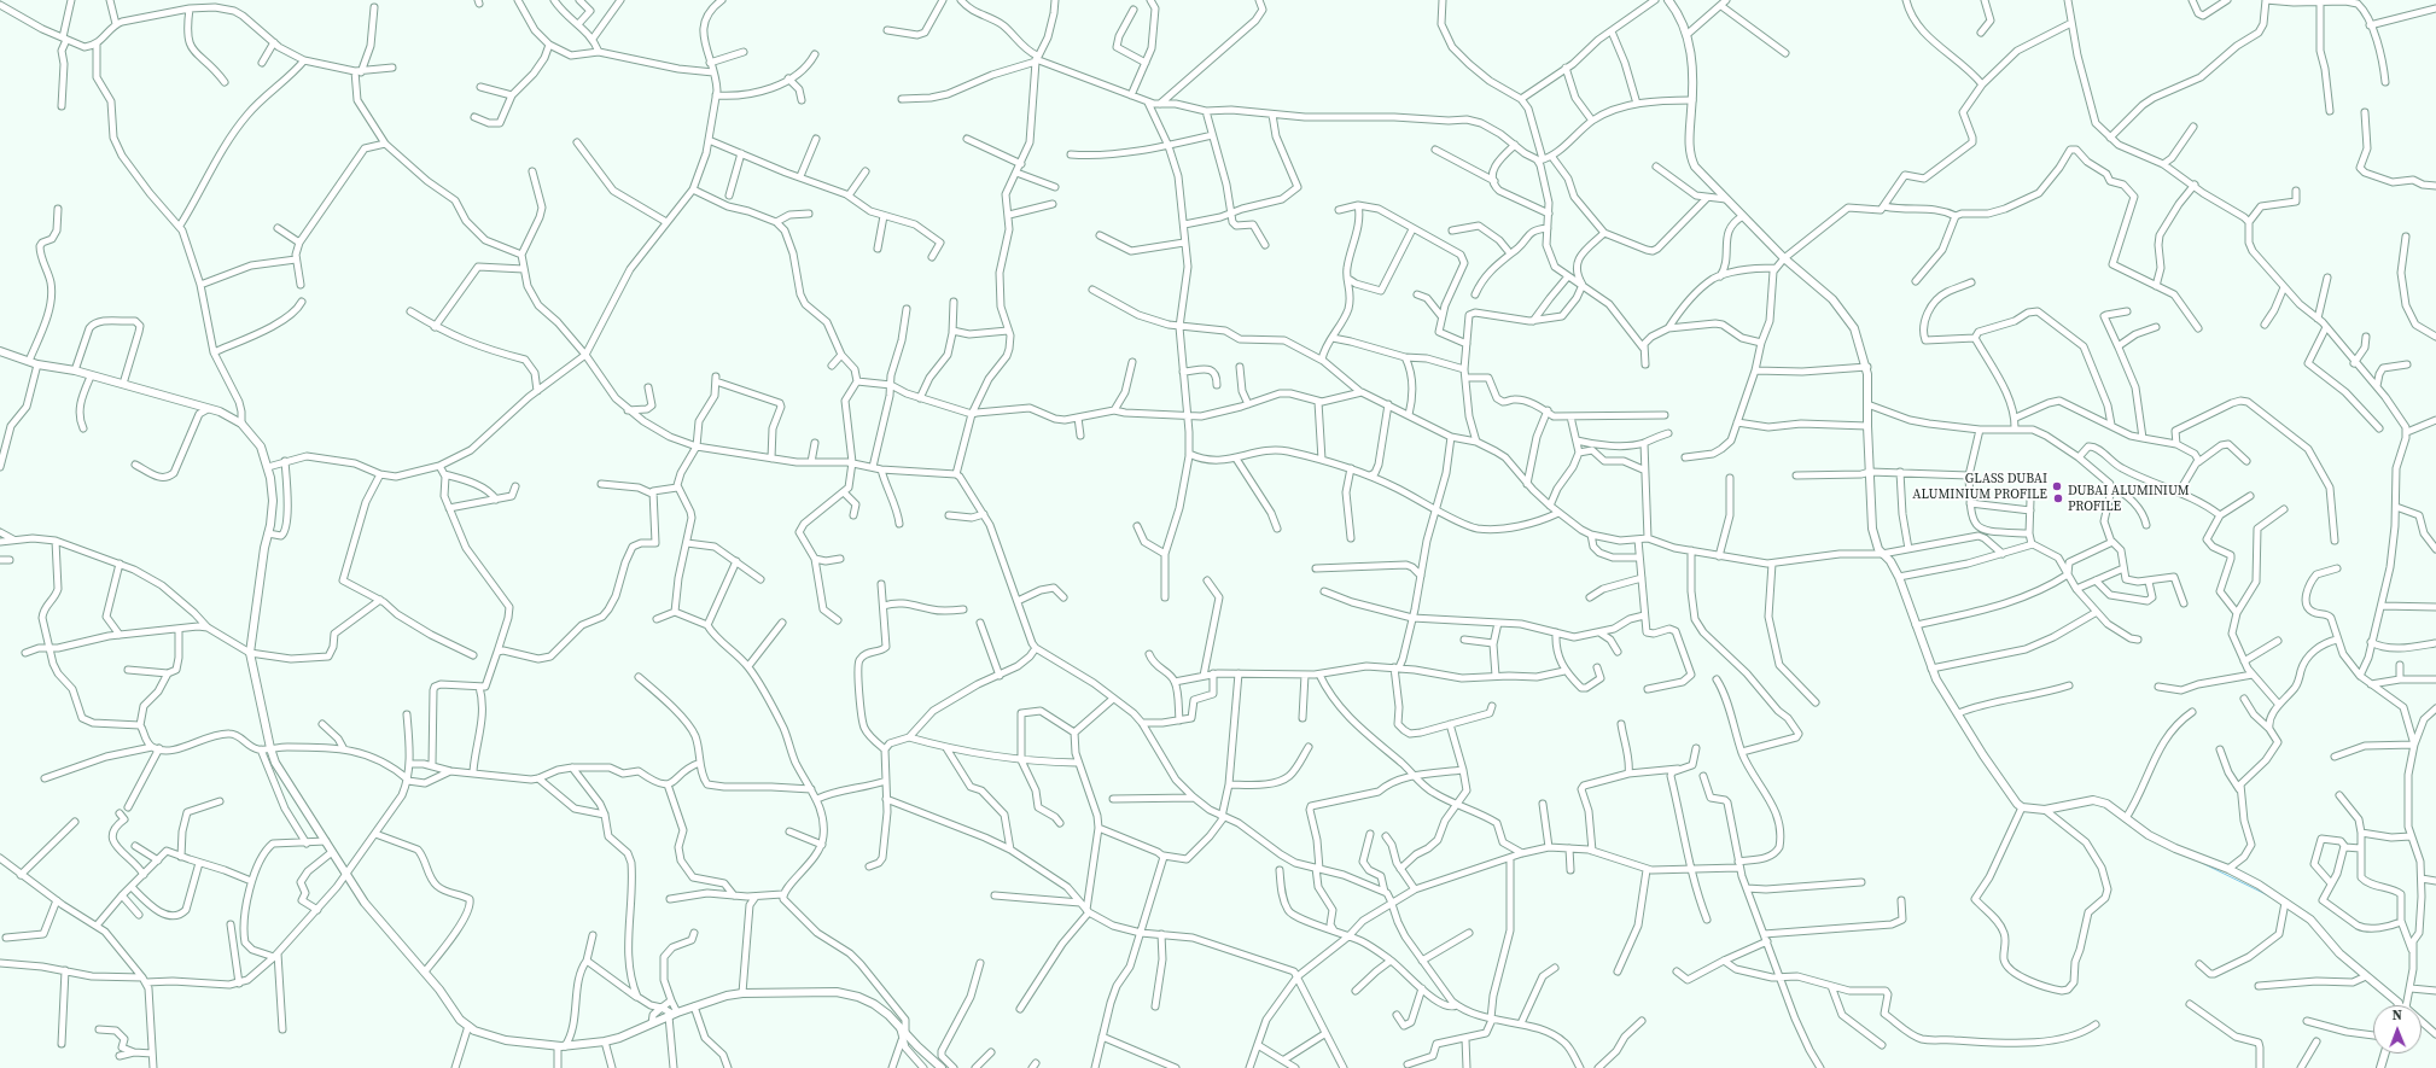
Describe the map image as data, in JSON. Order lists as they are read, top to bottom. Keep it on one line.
{"places":["GLASS DUBAI ALUMINIUM PROFILE","DUBAI ALUMINIUM PROFILE"],"north":"top"}
